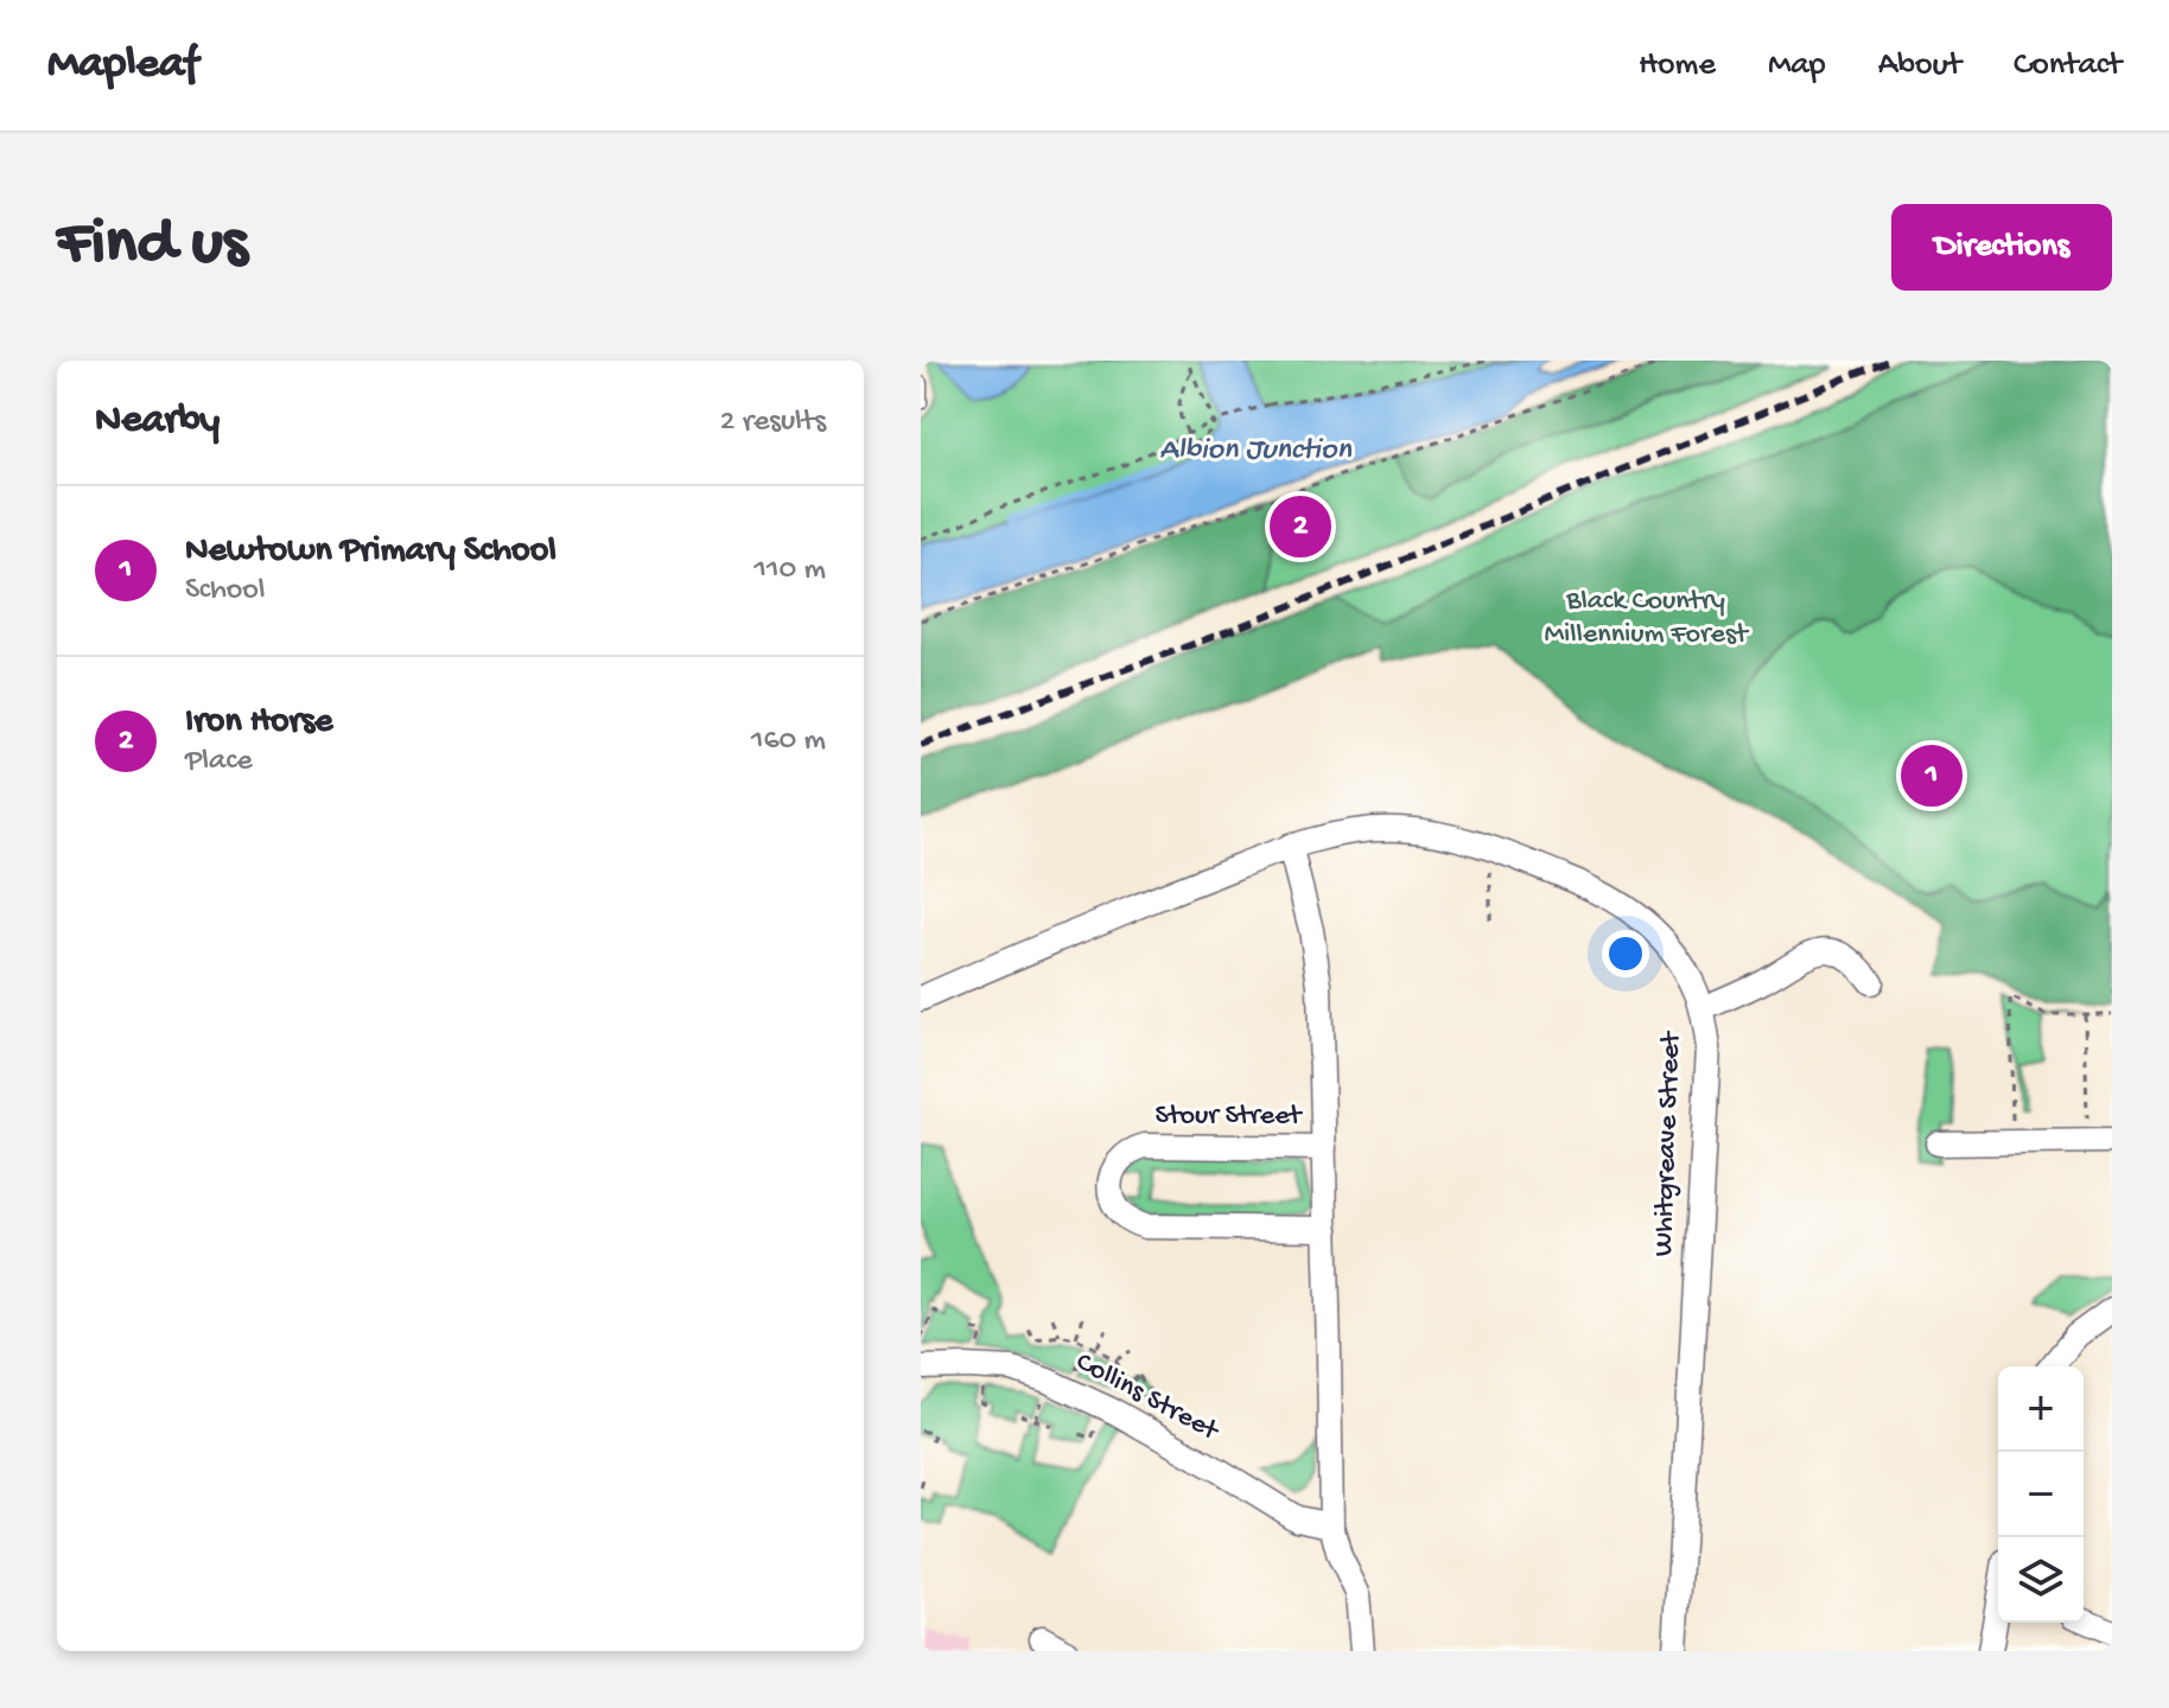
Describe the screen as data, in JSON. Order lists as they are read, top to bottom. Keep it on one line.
{"streets":{"street":["Stour Street","Whitgreave Street","Collins Street"]},"crossings":[["Stour Street","Whitgreave Street"],["Stour Street","Collins Street"]],"water":["Albion Junction"],"parks":["Black Country Millennium Forest"],"page":{"header":"Mapleaf","nav":["Home","Map","About","Contact"],"buttons":"Directions","title":"Find us","heading":["Nearby","2 results"],"list":[{"mark":"1","name":"Newtown Primary School","note":"School","value":"110 m"},{"mark":"2","name":"Iron Horse","note":"Place","value":"160 m"}],"pins":["2","1"],"map_buttons":["+","−"]}}
